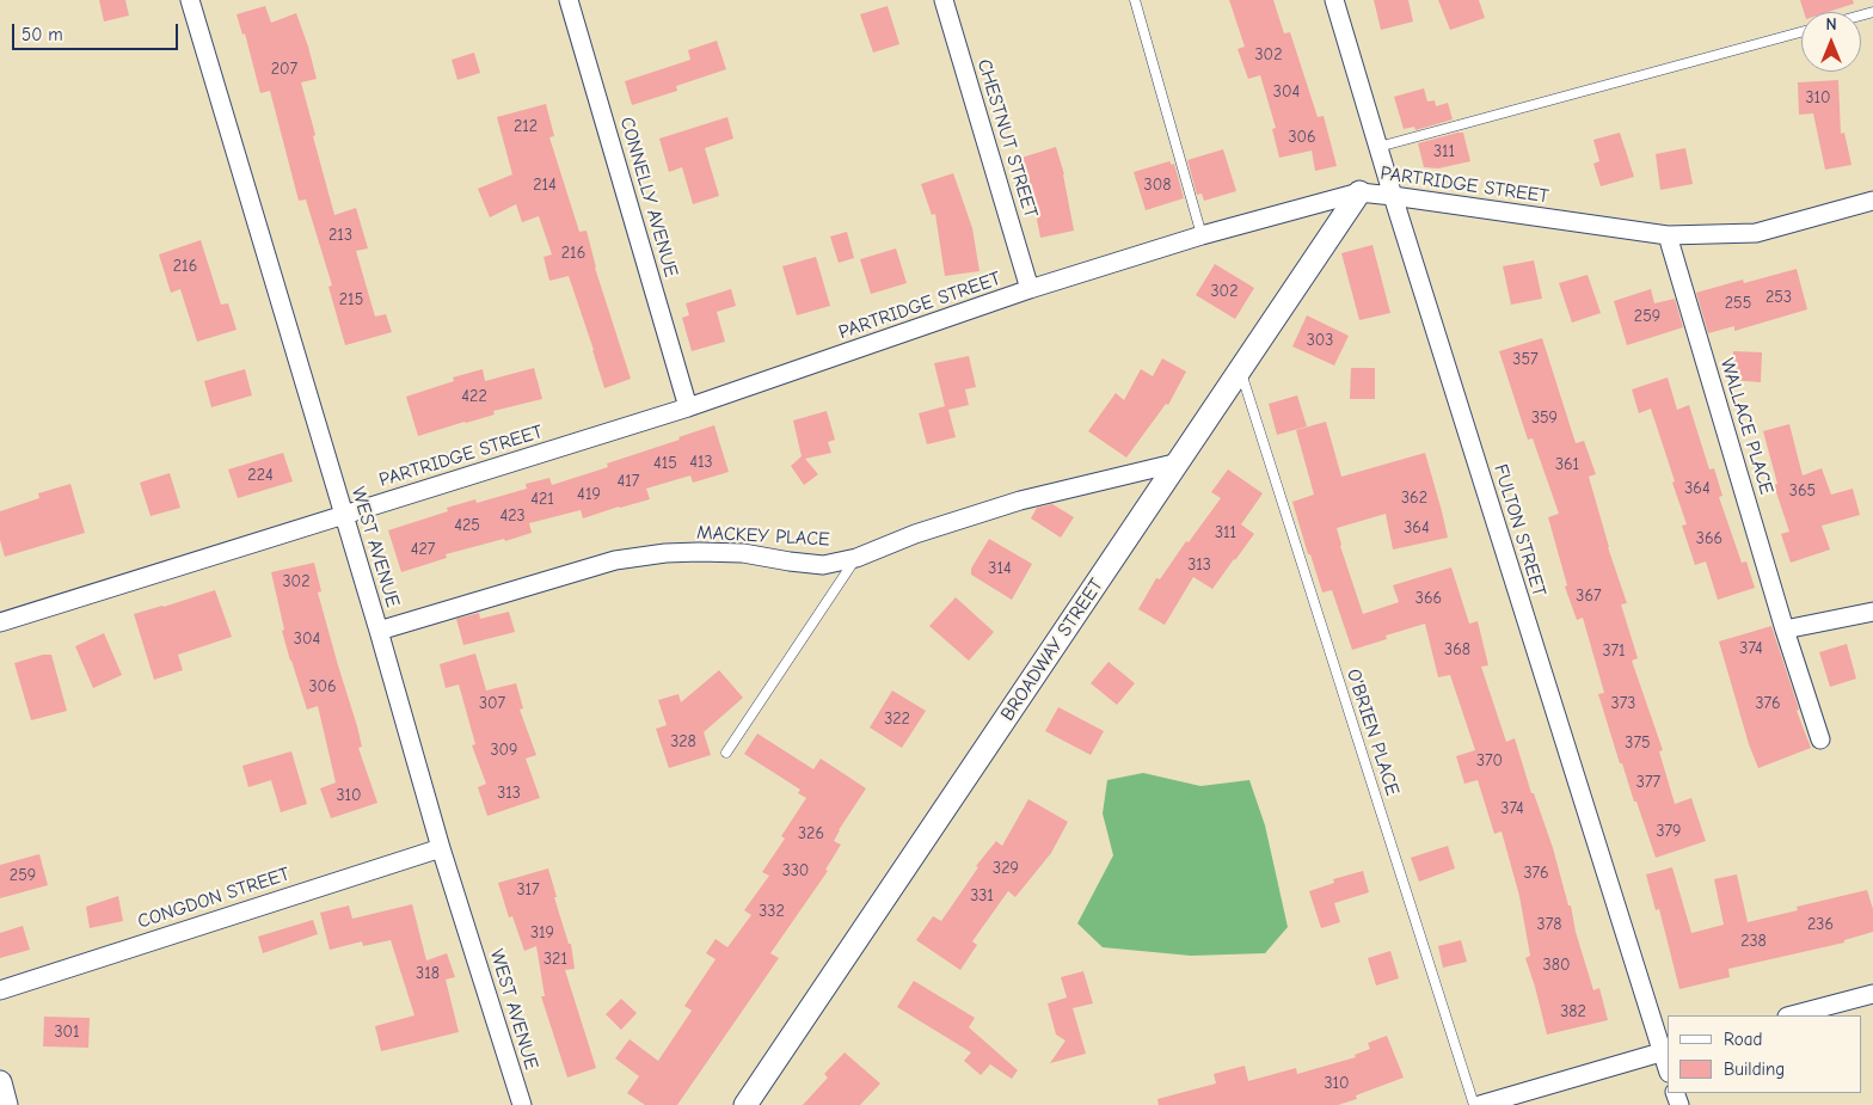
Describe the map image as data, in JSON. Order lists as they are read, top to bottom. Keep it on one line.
{"streets":{"street":["CHESTNUT STREET","PARTRIDGE STREET","CONNELLY AVENUE","WALLACE PLACE","FULTON STREET","MACKEY PLACE","WEST AVENUE","BROADWAY STREET","CONGDON STREET"],"lane":["O'BRIEN PLACE"]},"crossings":[["CHESTNUT STREET","PARTRIDGE STREET"],["PARTRIDGE STREET","CONNELLY AVENUE"],["PARTRIDGE STREET","WALLACE PLACE"],["PARTRIDGE STREET","FULTON STREET"],["PARTRIDGE STREET","WEST AVENUE"],["PARTRIDGE STREET","BROADWAY STREET"],["MACKEY PLACE","WEST AVENUE"],["MACKEY PLACE","BROADWAY STREET"],["WEST AVENUE","CONGDON STREET"],["BROADWAY STREET","O'BRIEN PLACE"]],"house_numbers":["302","207","304","310","212","306","311","214","308","213","216","216","302","253","215","255","259","303","357","422","359","413","415","361","224","417","364","365","419","362","421","423","425","364","311","366","427","313","314","302","367","366","304","374","368","371","306","307","373","376","322","328","375","309","370","377","313","310","374","379","326","329","330","376","259","317","331","332","378","236","319","238","321","380","318","382","301","310"],"legend":["Road","Building"],"scale_bar":"50 m","north":"top"}
